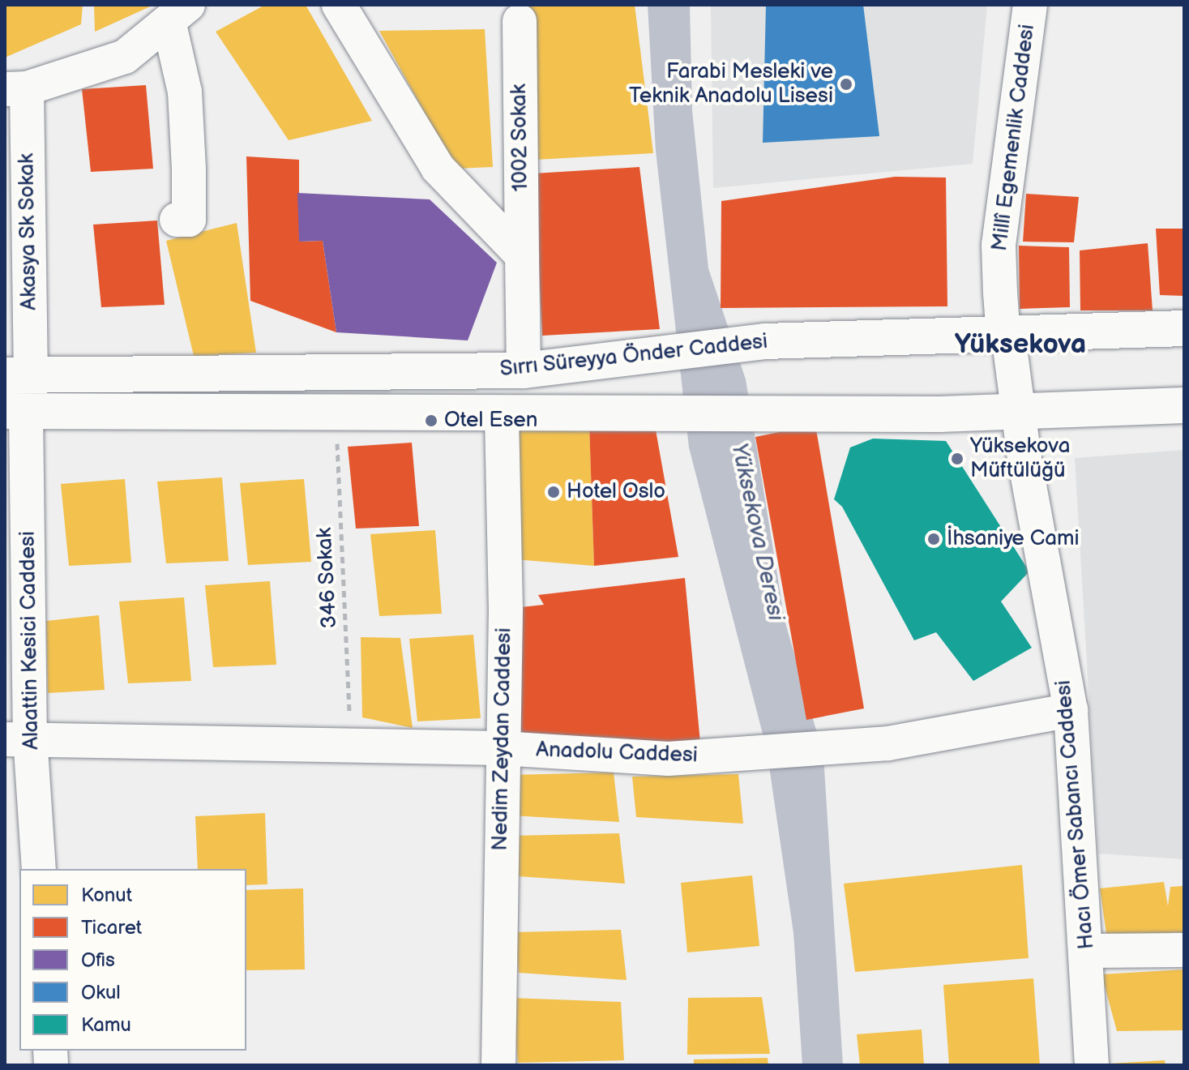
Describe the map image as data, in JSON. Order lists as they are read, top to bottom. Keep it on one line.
{"streets":{"main road":["Sırrı Süreyya Önder Caddesi"],"street":["1002 Sokak","Millî Egemenlik Caddesi","Akasya Sk Sokak","Alaattin Kesici Caddesi","Nedim Zeydan Caddesi","Anadolu Caddesi","Hacı Ömer Sabancı Caddesi"],"path":["346 Sokak"]},"crossings":[["1002 Sokak","Sırrı Süreyya Önder Caddesi"],["Millî Egemenlik Caddesi","Sırrı Süreyya Önder Caddesi"],["Millî Egemenlik Caddesi","Hacı Ömer Sabancı Caddesi"],["Akasya Sk Sokak","Sırrı Süreyya Önder Caddesi"],["Sırrı Süreyya Önder Caddesi","346 Sokak"],["Sırrı Süreyya Önder Caddesi","Alaattin Kesici Caddesi"],["Sırrı Süreyya Önder Caddesi","Nedim Zeydan Caddesi"],["Sırrı Süreyya Önder Caddesi","Hacı Ömer Sabancı Caddesi"],["346 Sokak","Anadolu Caddesi"],["Alaattin Kesici Caddesi","Anadolu Caddesi"],["Nedim Zeydan Caddesi","Anadolu Caddesi"],["Anadolu Caddesi","Hacı Ömer Sabancı Caddesi"]],"districts":["Yüksekova"],"water":["Yüksekova Deresi"],"places":["Farabi Mesleki ve Teknik Anadolu Lisesi","Otel Esen","Yüksekova Müftülüğü","Hotel Oslo","İhsaniye Cami"],"legend":["Konut","Ticaret","Ofis","Okul","Kamu"]}
